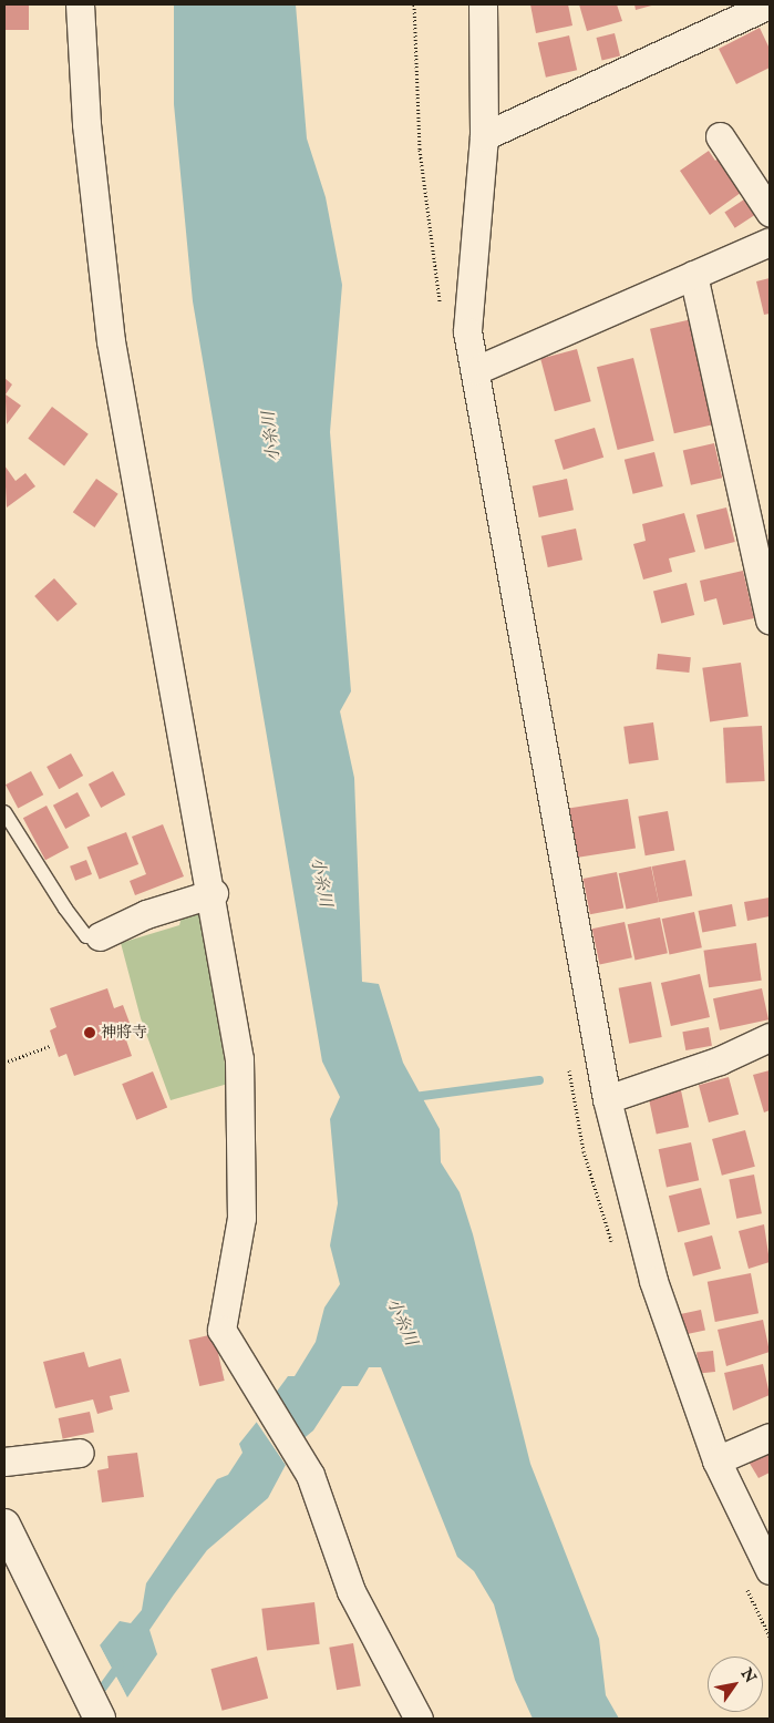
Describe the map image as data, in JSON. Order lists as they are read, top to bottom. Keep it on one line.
{"water":["小糸川"],"places":["神將寺"],"north":"top right"}
